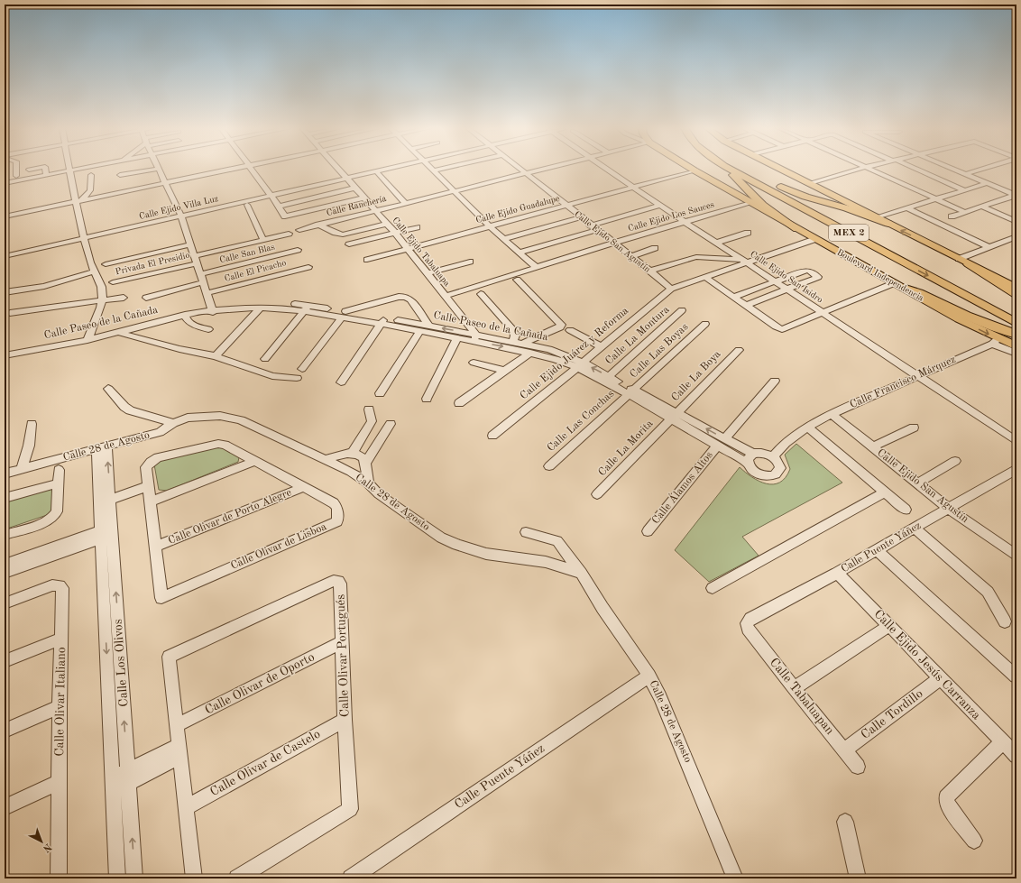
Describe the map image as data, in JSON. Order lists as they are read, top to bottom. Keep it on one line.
{"streets":{"highway":["MEX 2"],"main road":["Boulevard Independencia"],"street":["Calle Ranchería","Calle Ejido Villa Luz","Calle Ejido Guadalupe","Calle Ejido Los Sauces","Calle Ejido San Agustín","Calle Ejido Tabaluapa","Calle San Blas","Privada El Presidio","Calle El Picacho","Calle Ejido San Isidro","Calle Paseo de la Cañada","Calle La Montura","Calle Las Boyas","Calle Ejido Juárez y Reforma","Calle La Boya","Calle Francisco Márquez","Calle Las Conchas","Calle 28 de Agosto","Calle La Morita","Calle Álamos Altos","Calle Olivar de Porto Alegre","Calle Olivar de Lisboa","Calle Puente Yáñez","Calle Olivar Portugués","Calle Los Olivos","Calle Ejido Jesús Carranza","Calle Olivar de Oporto","Calle Tabaluapan","Calle Olivar Italiano","Calle Tordillo","Calle Olivar de Castelo"]},"crossings":[["Calle Ranchería","Calle Ejido San Agustín"],["Calle Ranchería","Calle Ejido Tabaluapa"],["Calle Ejido Villa Luz","Calle Ejido Tabaluapa"],["Calle Ejido Guadalupe","Calle Ejido San Agustín"],["Calle Ejido Guadalupe","Calle Ejido Tabaluapa"],["Calle Ejido Guadalupe","Boulevard Independencia"],["Calle Ejido Guadalupe","Calle Ejido San Isidro"],["Calle Ejido Los Sauces","Calle Ejido San Agustín"],["Calle Ejido Los Sauces","Calle Ejido Tabaluapa"],["Calle Ejido Los Sauces","Boulevard Independencia"],["Calle Ejido Los Sauces","Calle Ejido San Isidro"],["Calle Ejido San Agustín","Calle Ejido Juárez y Reforma"],["Calle Ejido San Agustín","Calle Francisco Márquez"],["Calle Ejido San Agustín","Calle Puente Yáñez"],["Calle Ejido Tabaluapa","Calle Paseo de la Cañada"],["Boulevard Independencia","Calle Francisco Márquez"],["Calle Ejido San Isidro","Calle Francisco Márquez"],["Calle Paseo de la Cañada","Calle La Montura"],["Calle Paseo de la Cañada","Calle Las Boyas"],["Calle Paseo de la Cañada","Calle Ejido Juárez y Reforma"],["Calle Paseo de la Cañada","Calle Las Conchas"],["Calle Las Boyas","Calle Las Conchas"],["Calle La Boya","Calle La Morita"],["Calle 28 de Agosto","Calle Puente Yáñez"],["Calle 28 de Agosto","Calle Los Olivos"],["Calle Olivar de Porto Alegre","Calle Olivar de Lisboa"],["Calle Puente Yáñez","Calle Ejido Jesús Carranza"],["Calle Puente Yáñez","Calle Tabaluapan"],["Calle Olivar Portugués","Calle Olivar de Oporto"],["Calle Olivar Portugués","Calle Olivar de Castelo"],["Calle Ejido Jesús Carranza","Calle Tordillo"],["Calle Tabaluapan","Calle Tordillo"]],"north":"bottom right"}
